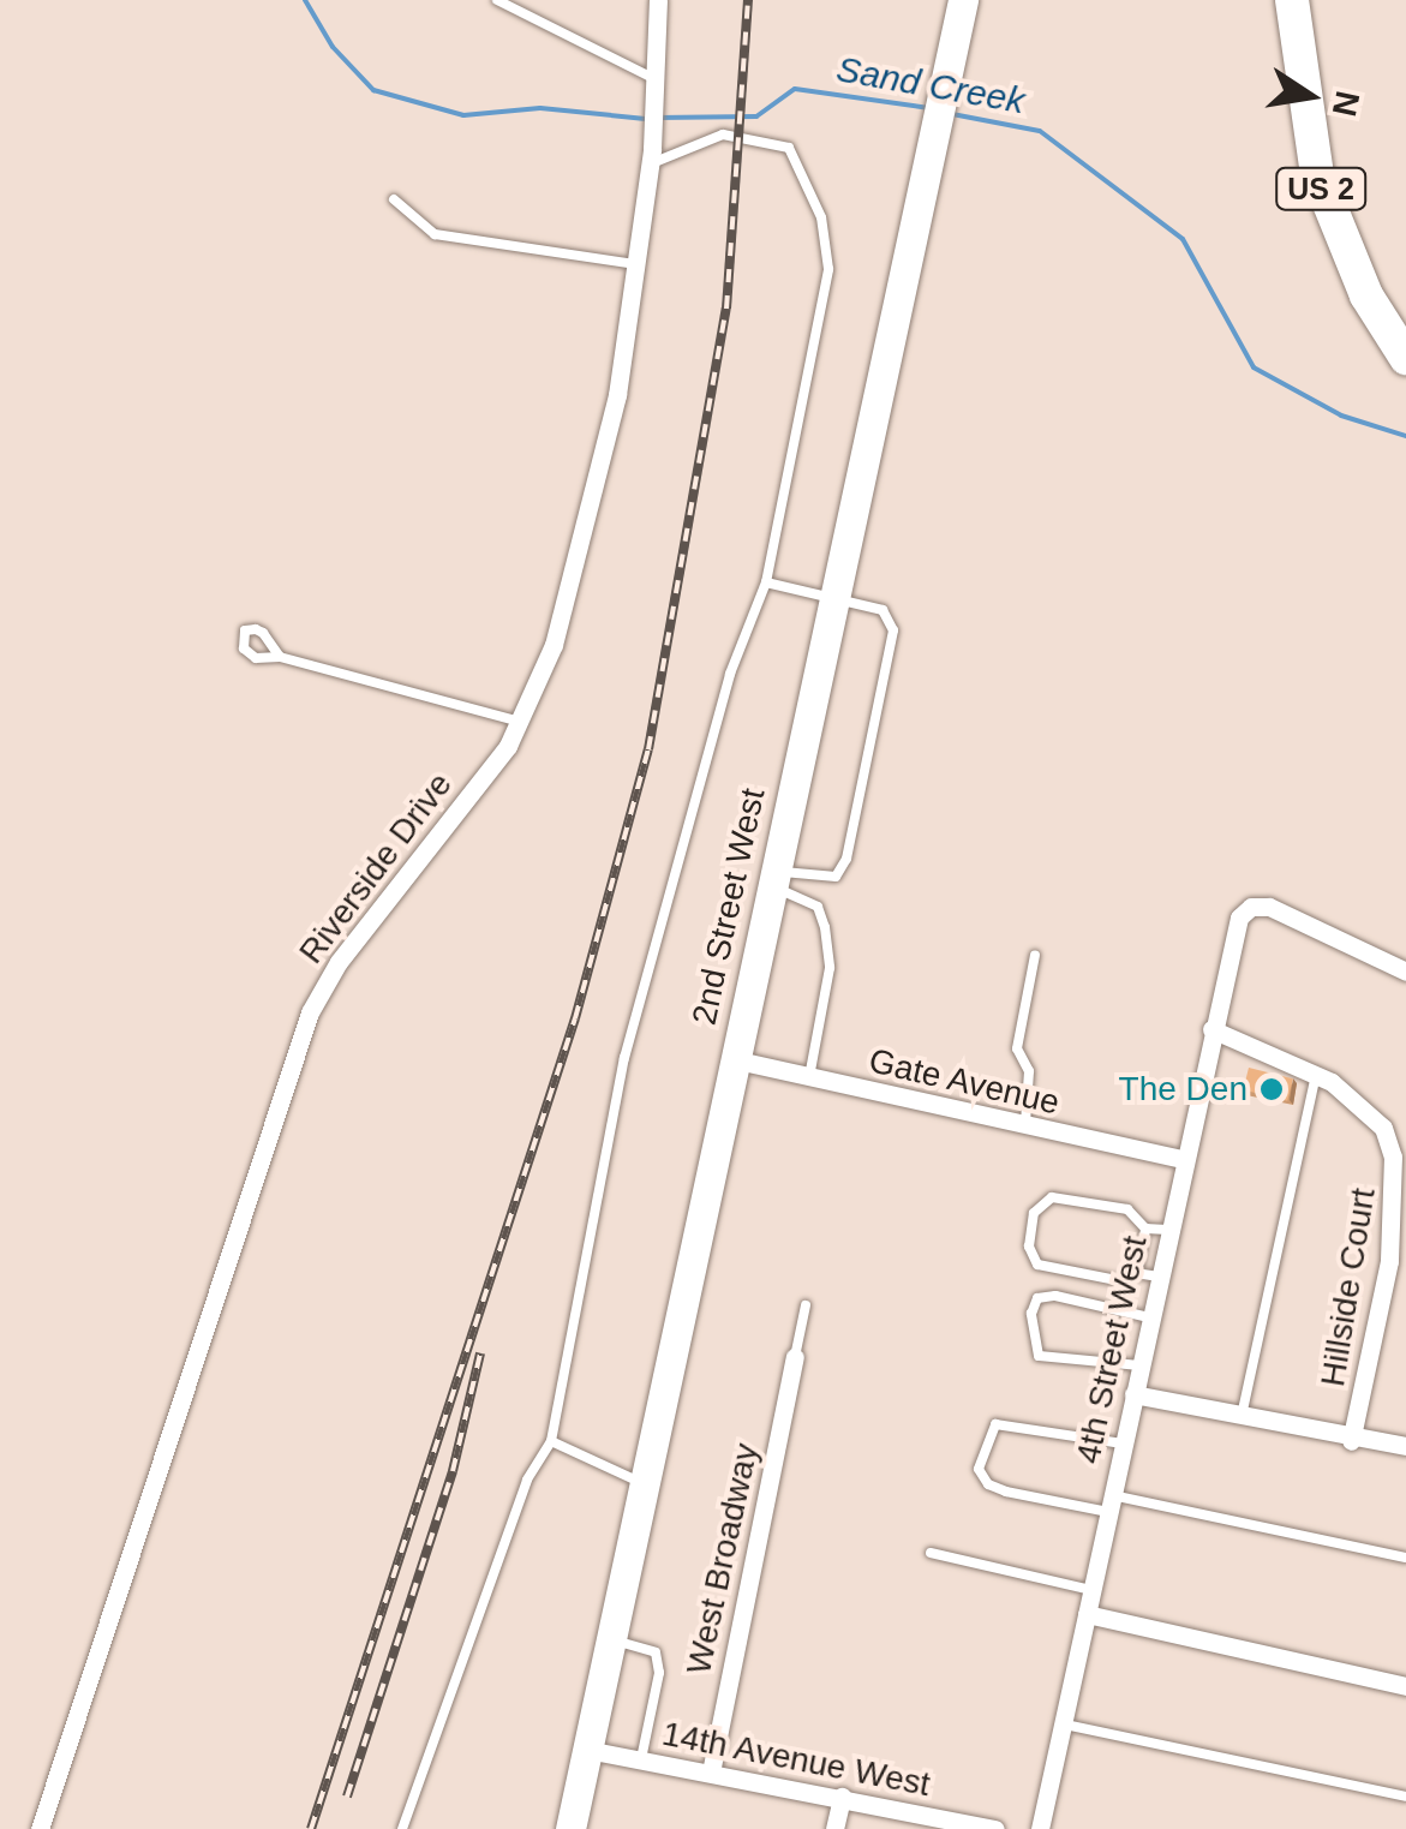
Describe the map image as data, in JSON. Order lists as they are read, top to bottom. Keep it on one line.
{"streets":{"highway":["US 2"],"main road":["2nd Street West"],"street":["Riverside Drive","Gate Avenue","Hillside Court","4th Street West","West Broadway","14th Avenue West"]},"crossings":[["2nd Street West","Gate Avenue"],["2nd Street West","14th Avenue West"],["Gate Avenue","4th Street West"],["Hillside Court","4th Street West"],["West Broadway","14th Avenue West"]],"water":["Sand Creek"],"places":["The Den"],"north":"right"}
